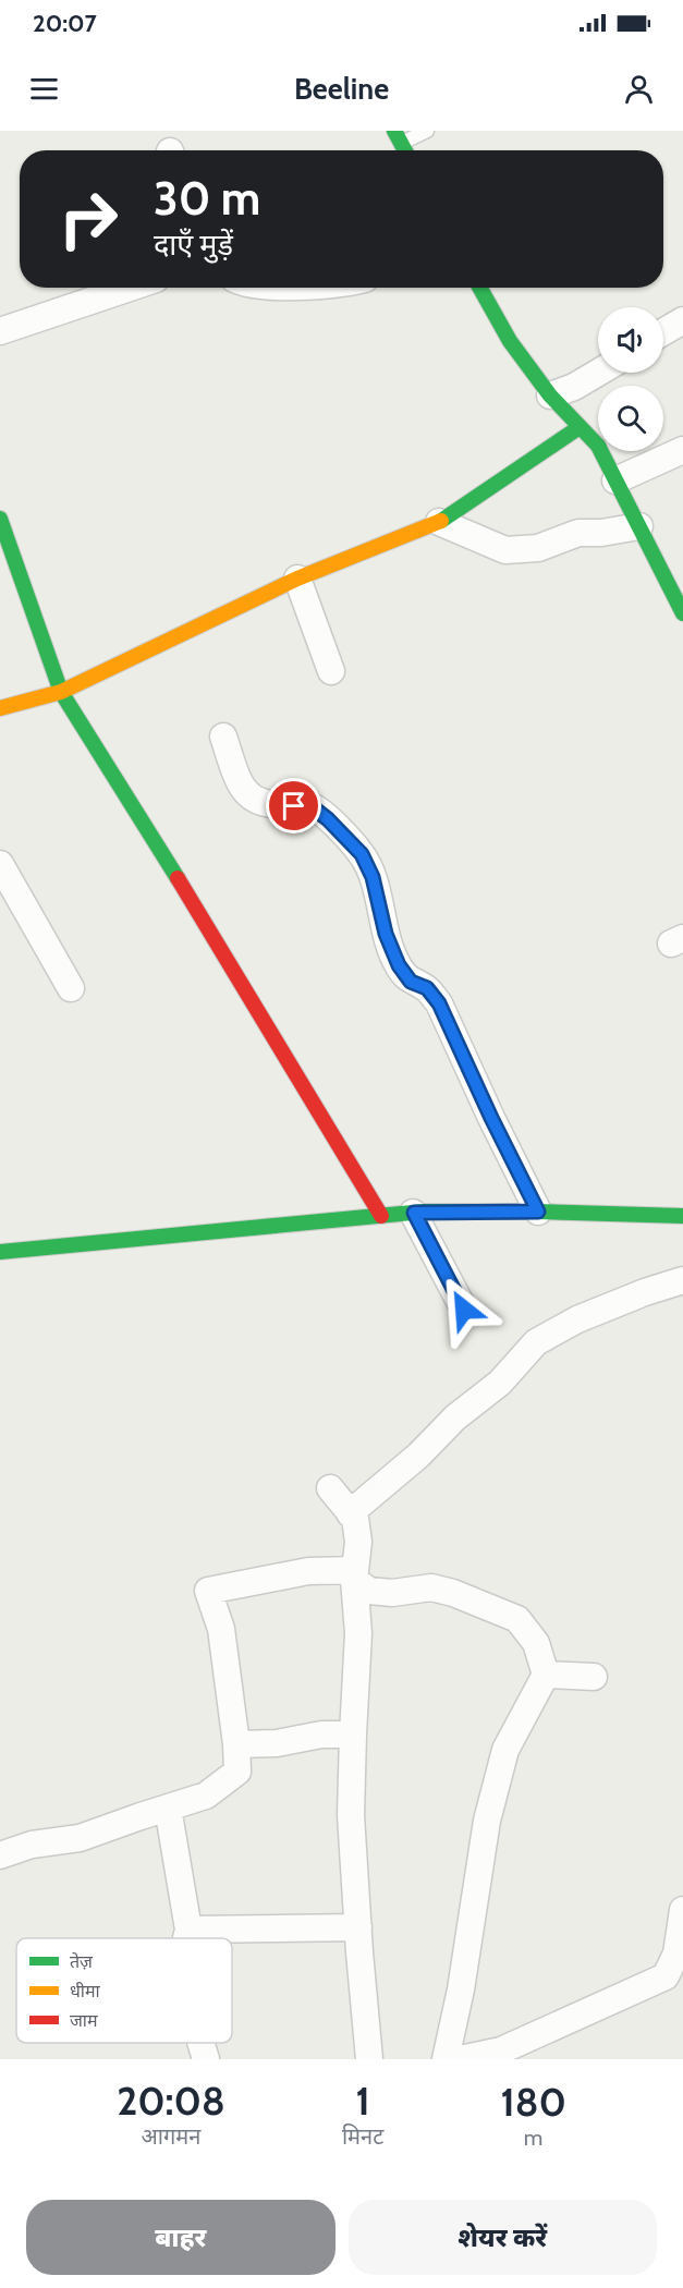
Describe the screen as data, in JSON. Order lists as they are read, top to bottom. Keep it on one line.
{"legend":["तेज़","धीमा","जाम"],"page":{"status":"20:07","header":"Beeline","turn":["30 m","दाएँ मुड़ें"],"eta":["20:08","आगमन","1","मिनट","180","m"],"buttons":["बाहर","शेयर करें"]}}
